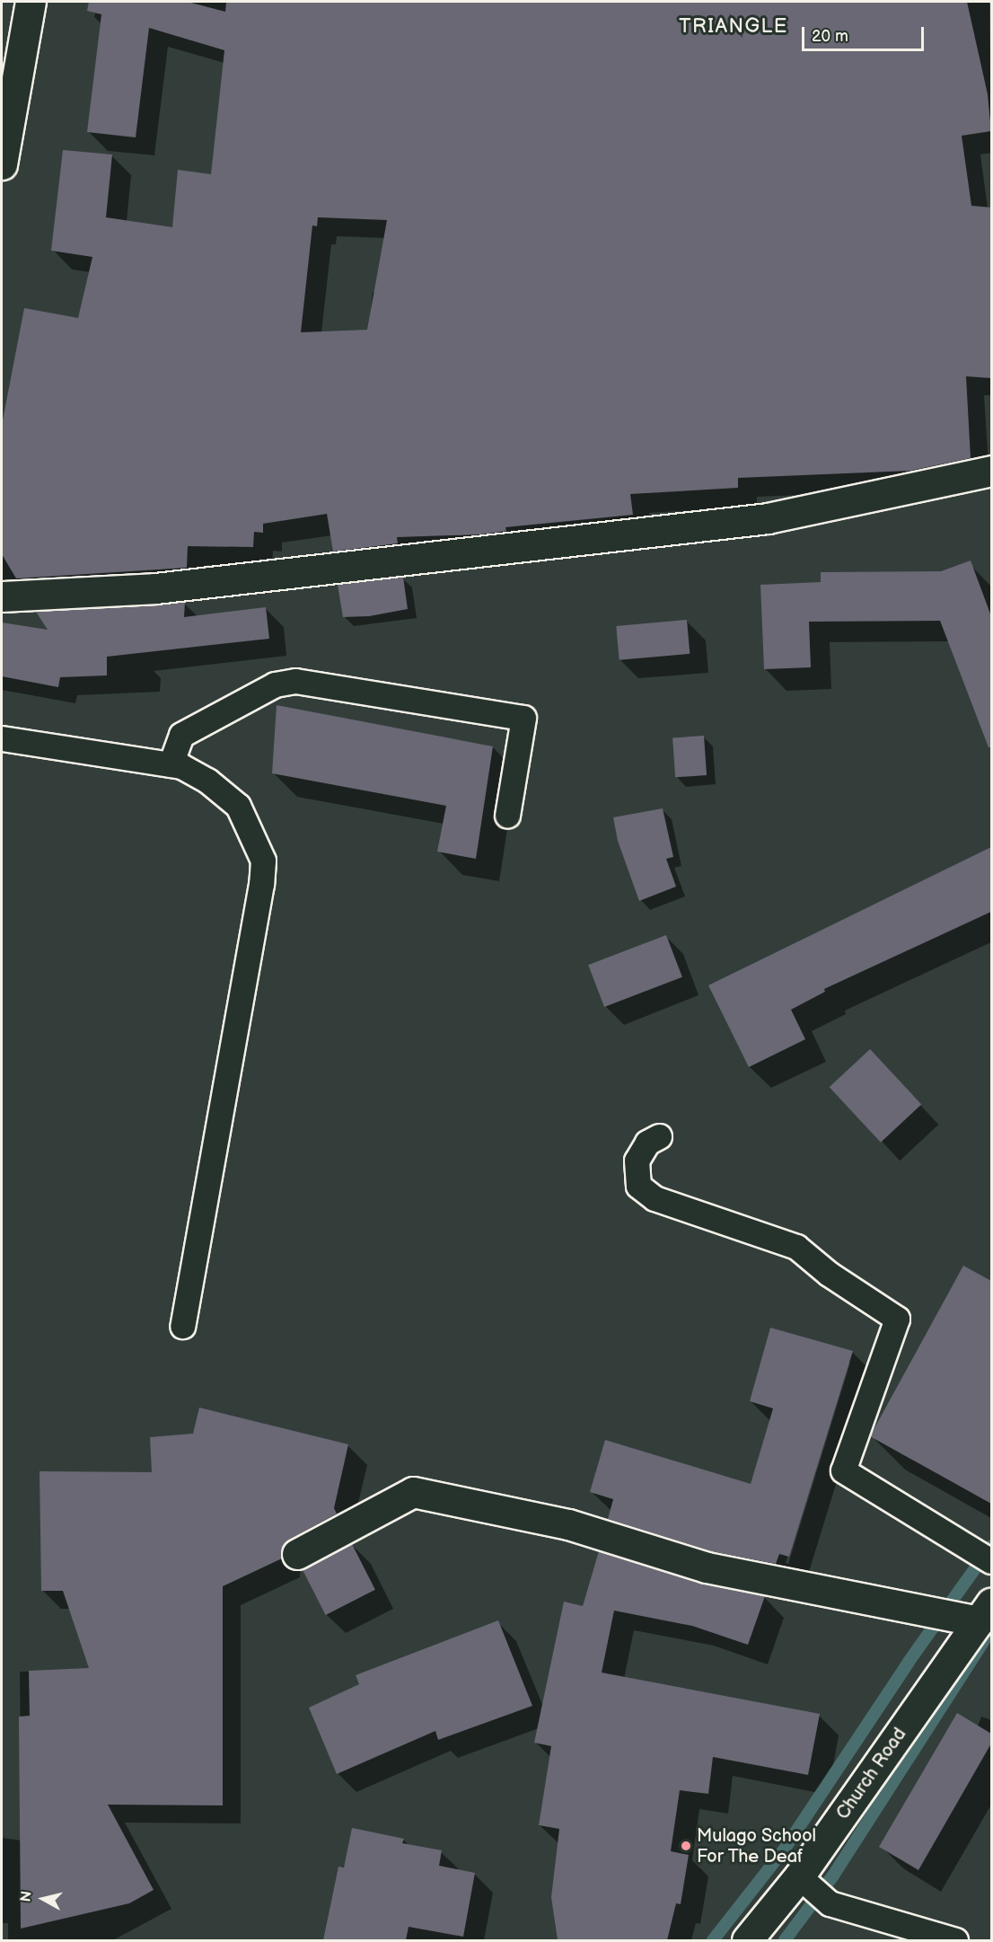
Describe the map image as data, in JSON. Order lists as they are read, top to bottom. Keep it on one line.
{"streets":{"street":["Church Road"]},"districts":["TRIANGLE"],"places":["Mulago School For The Deaf"],"scale_bar":"20 m","north":"left"}
